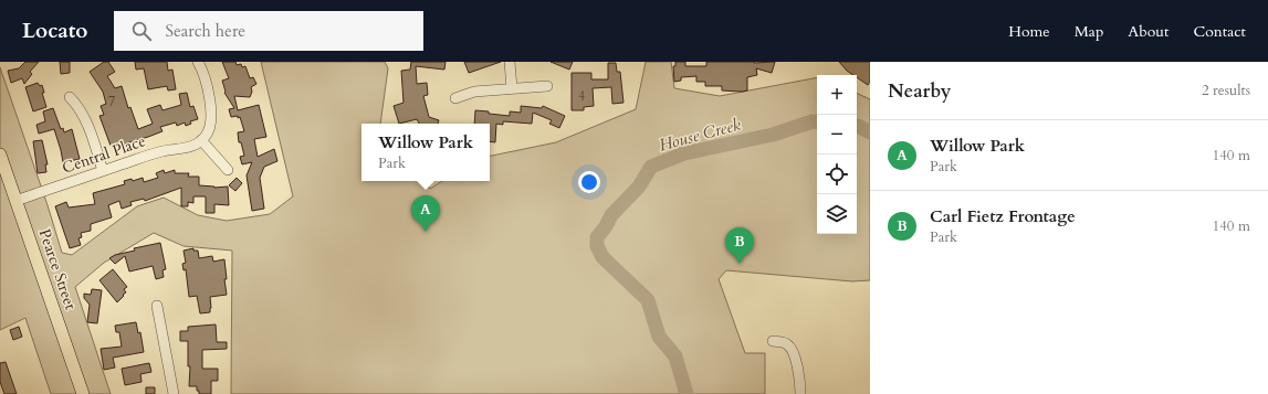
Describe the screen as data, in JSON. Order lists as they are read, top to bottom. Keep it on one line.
{"streets":{"main road":["Pearce Street"],"street":["Central Place"]},"crossings":[["Central Place","Pearce Street"]],"water":["House Creek"],"house_numbers":["4","7"],"page":{"header":"Locato","search":"Search here","nav":["Home","Map","About","Contact"],"heading":["Nearby","2 results"],"map_buttons":["+","−"],"list":[{"mark":"A","name":"Willow Park","note":"Park","value":"140 m"},{"mark":"B","name":"Carl Fietz Frontage","note":"Park","value":"140 m"}],"popup":["Willow Park","Park"],"pins":["A","B"]}}
